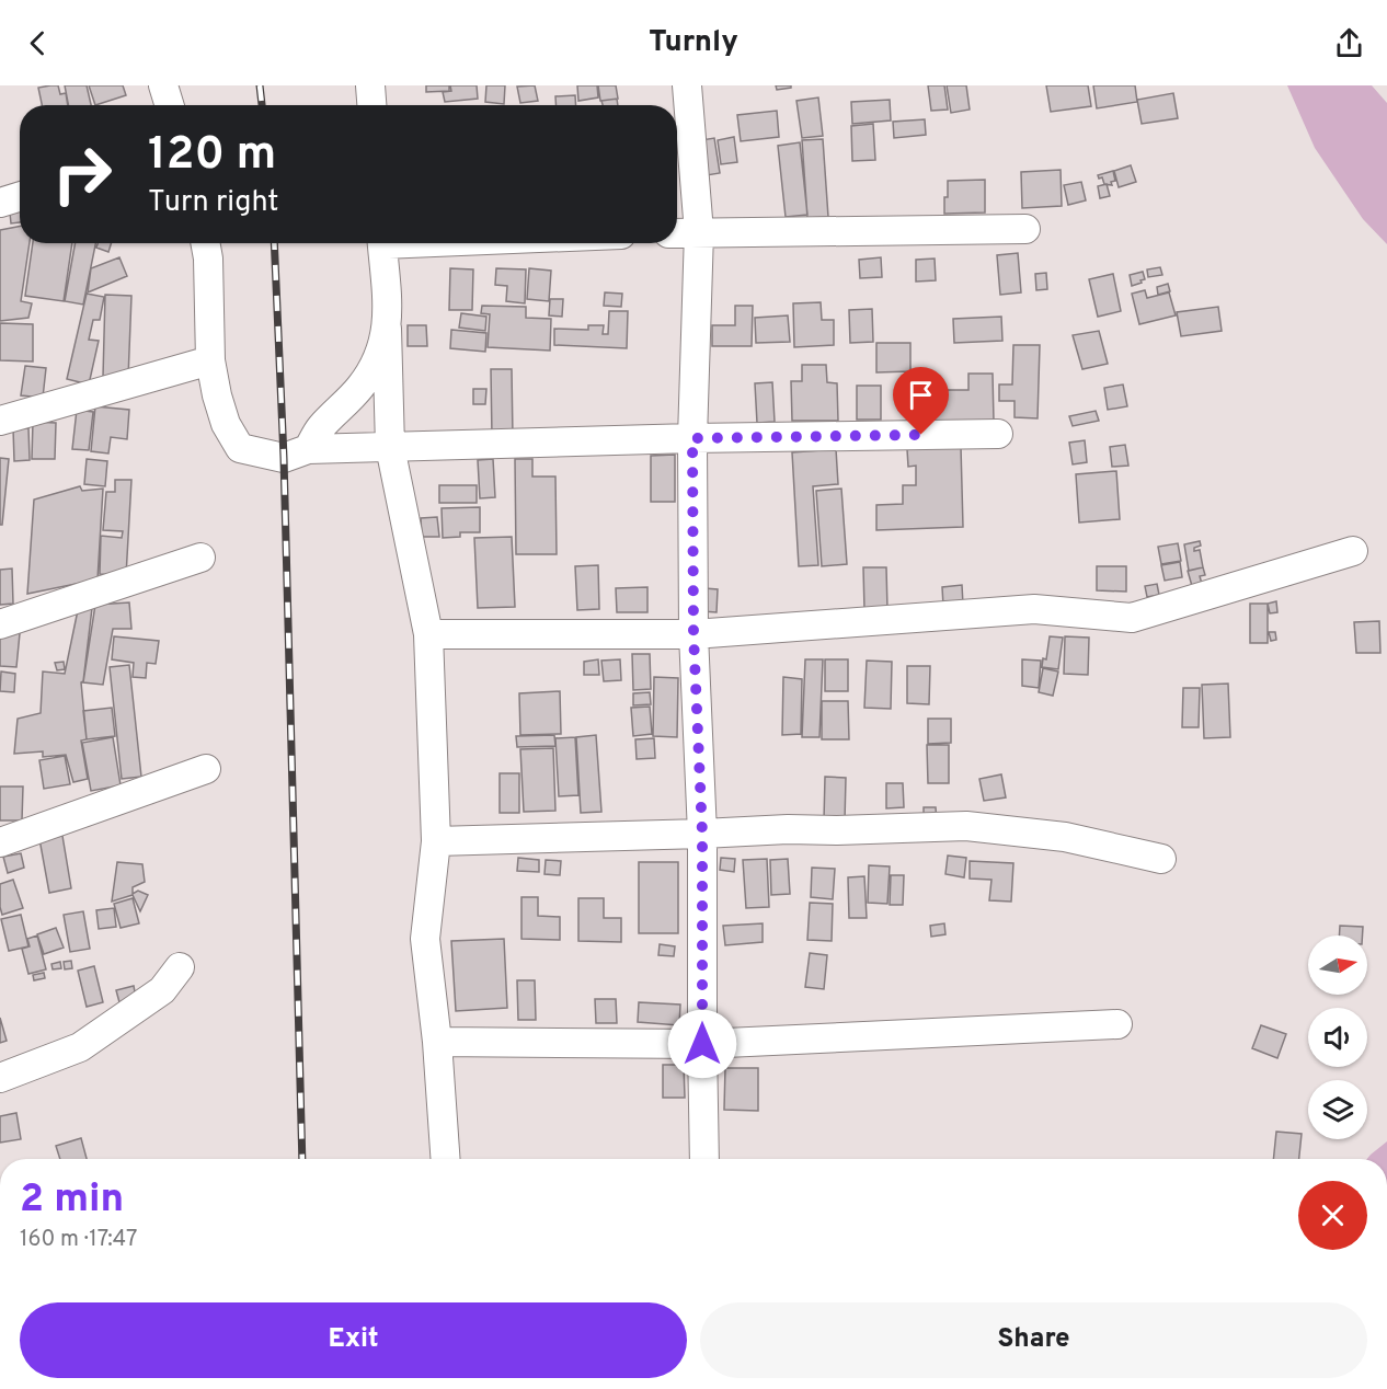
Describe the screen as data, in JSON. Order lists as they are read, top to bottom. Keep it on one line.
{"north":"right","page":{"header":"Turnly","turn":["120 m","Turn right"],"heading":["2 min","160 m · 17:47"],"buttons":["Exit","Share"]}}
